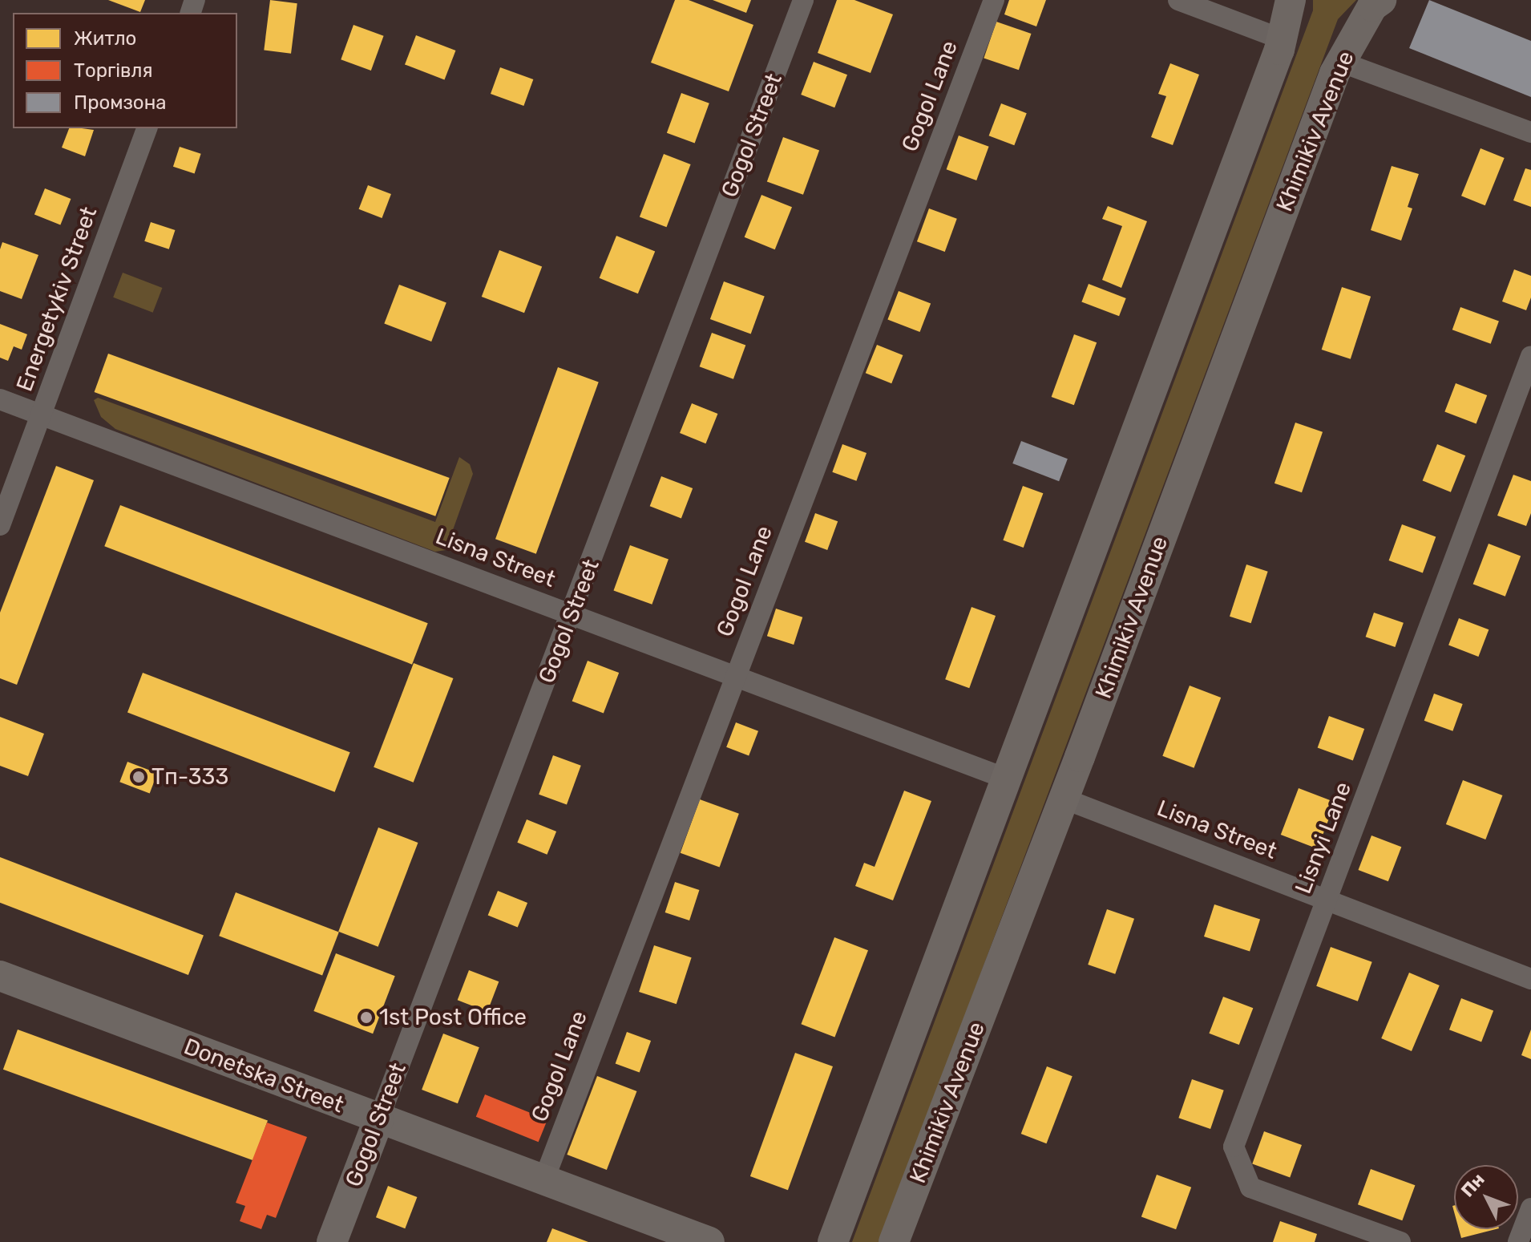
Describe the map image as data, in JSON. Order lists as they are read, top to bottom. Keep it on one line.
{"streets":{"main road":["Khimikiv Avenue","Gogol Street","Donetska Street"],"street":["Gogol Lane","Energetykiv Street","Lisna Street","Lisnyi Lane"]},"crossings":[["Gogol Lane","Lisna Street"],["Gogol Lane","Donetska Street"],["Khimikiv Avenue","Lisna Street"],["Gogol Street","Lisna Street"],["Gogol Street","Donetska Street"],["Energetykiv Street","Lisna Street"],["Lisna Street","Lisnyi Lane"]],"places":["Тп-333","1st Post Office"],"legend":["Житло","Торгівля","Промзона"],"north":"top left"}
